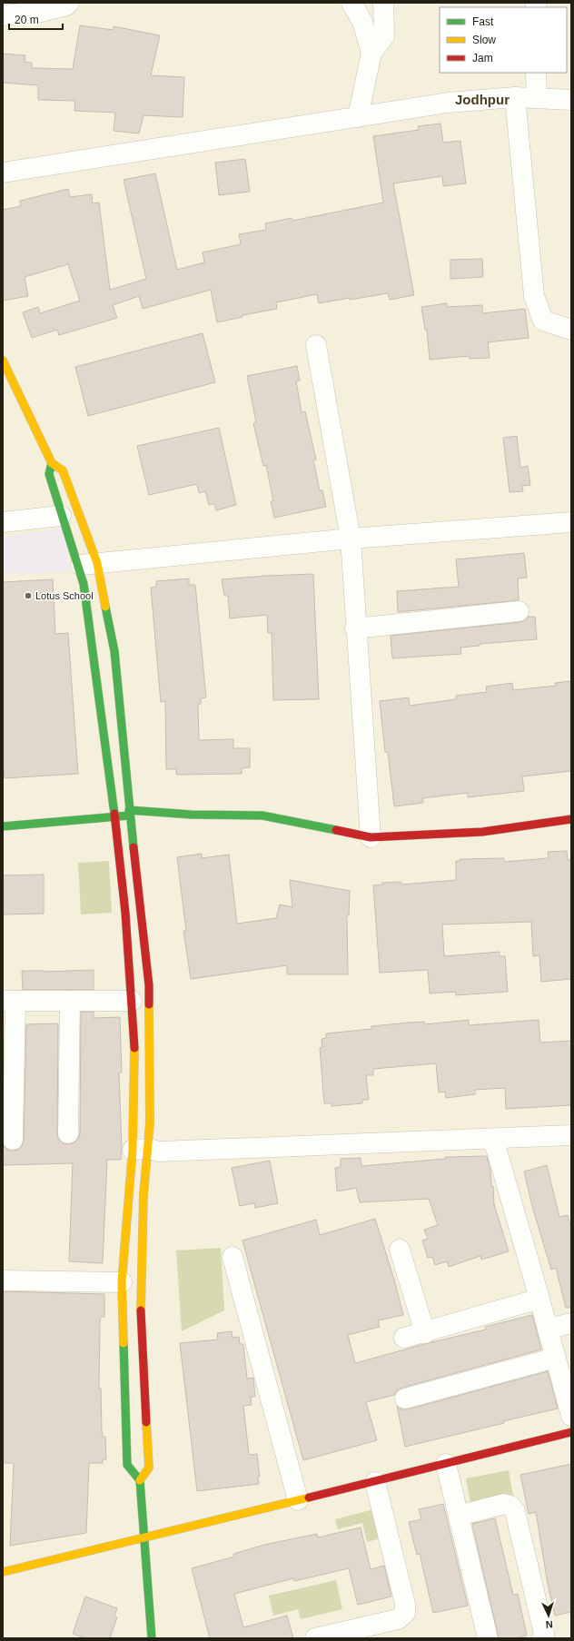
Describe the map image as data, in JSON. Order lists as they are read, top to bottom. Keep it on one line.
{"districts":["Jodhpur"],"places":["Lotus School"],"legend":["Fast","Slow","Jam"],"scale_bar":"20 m","north":"bottom"}
